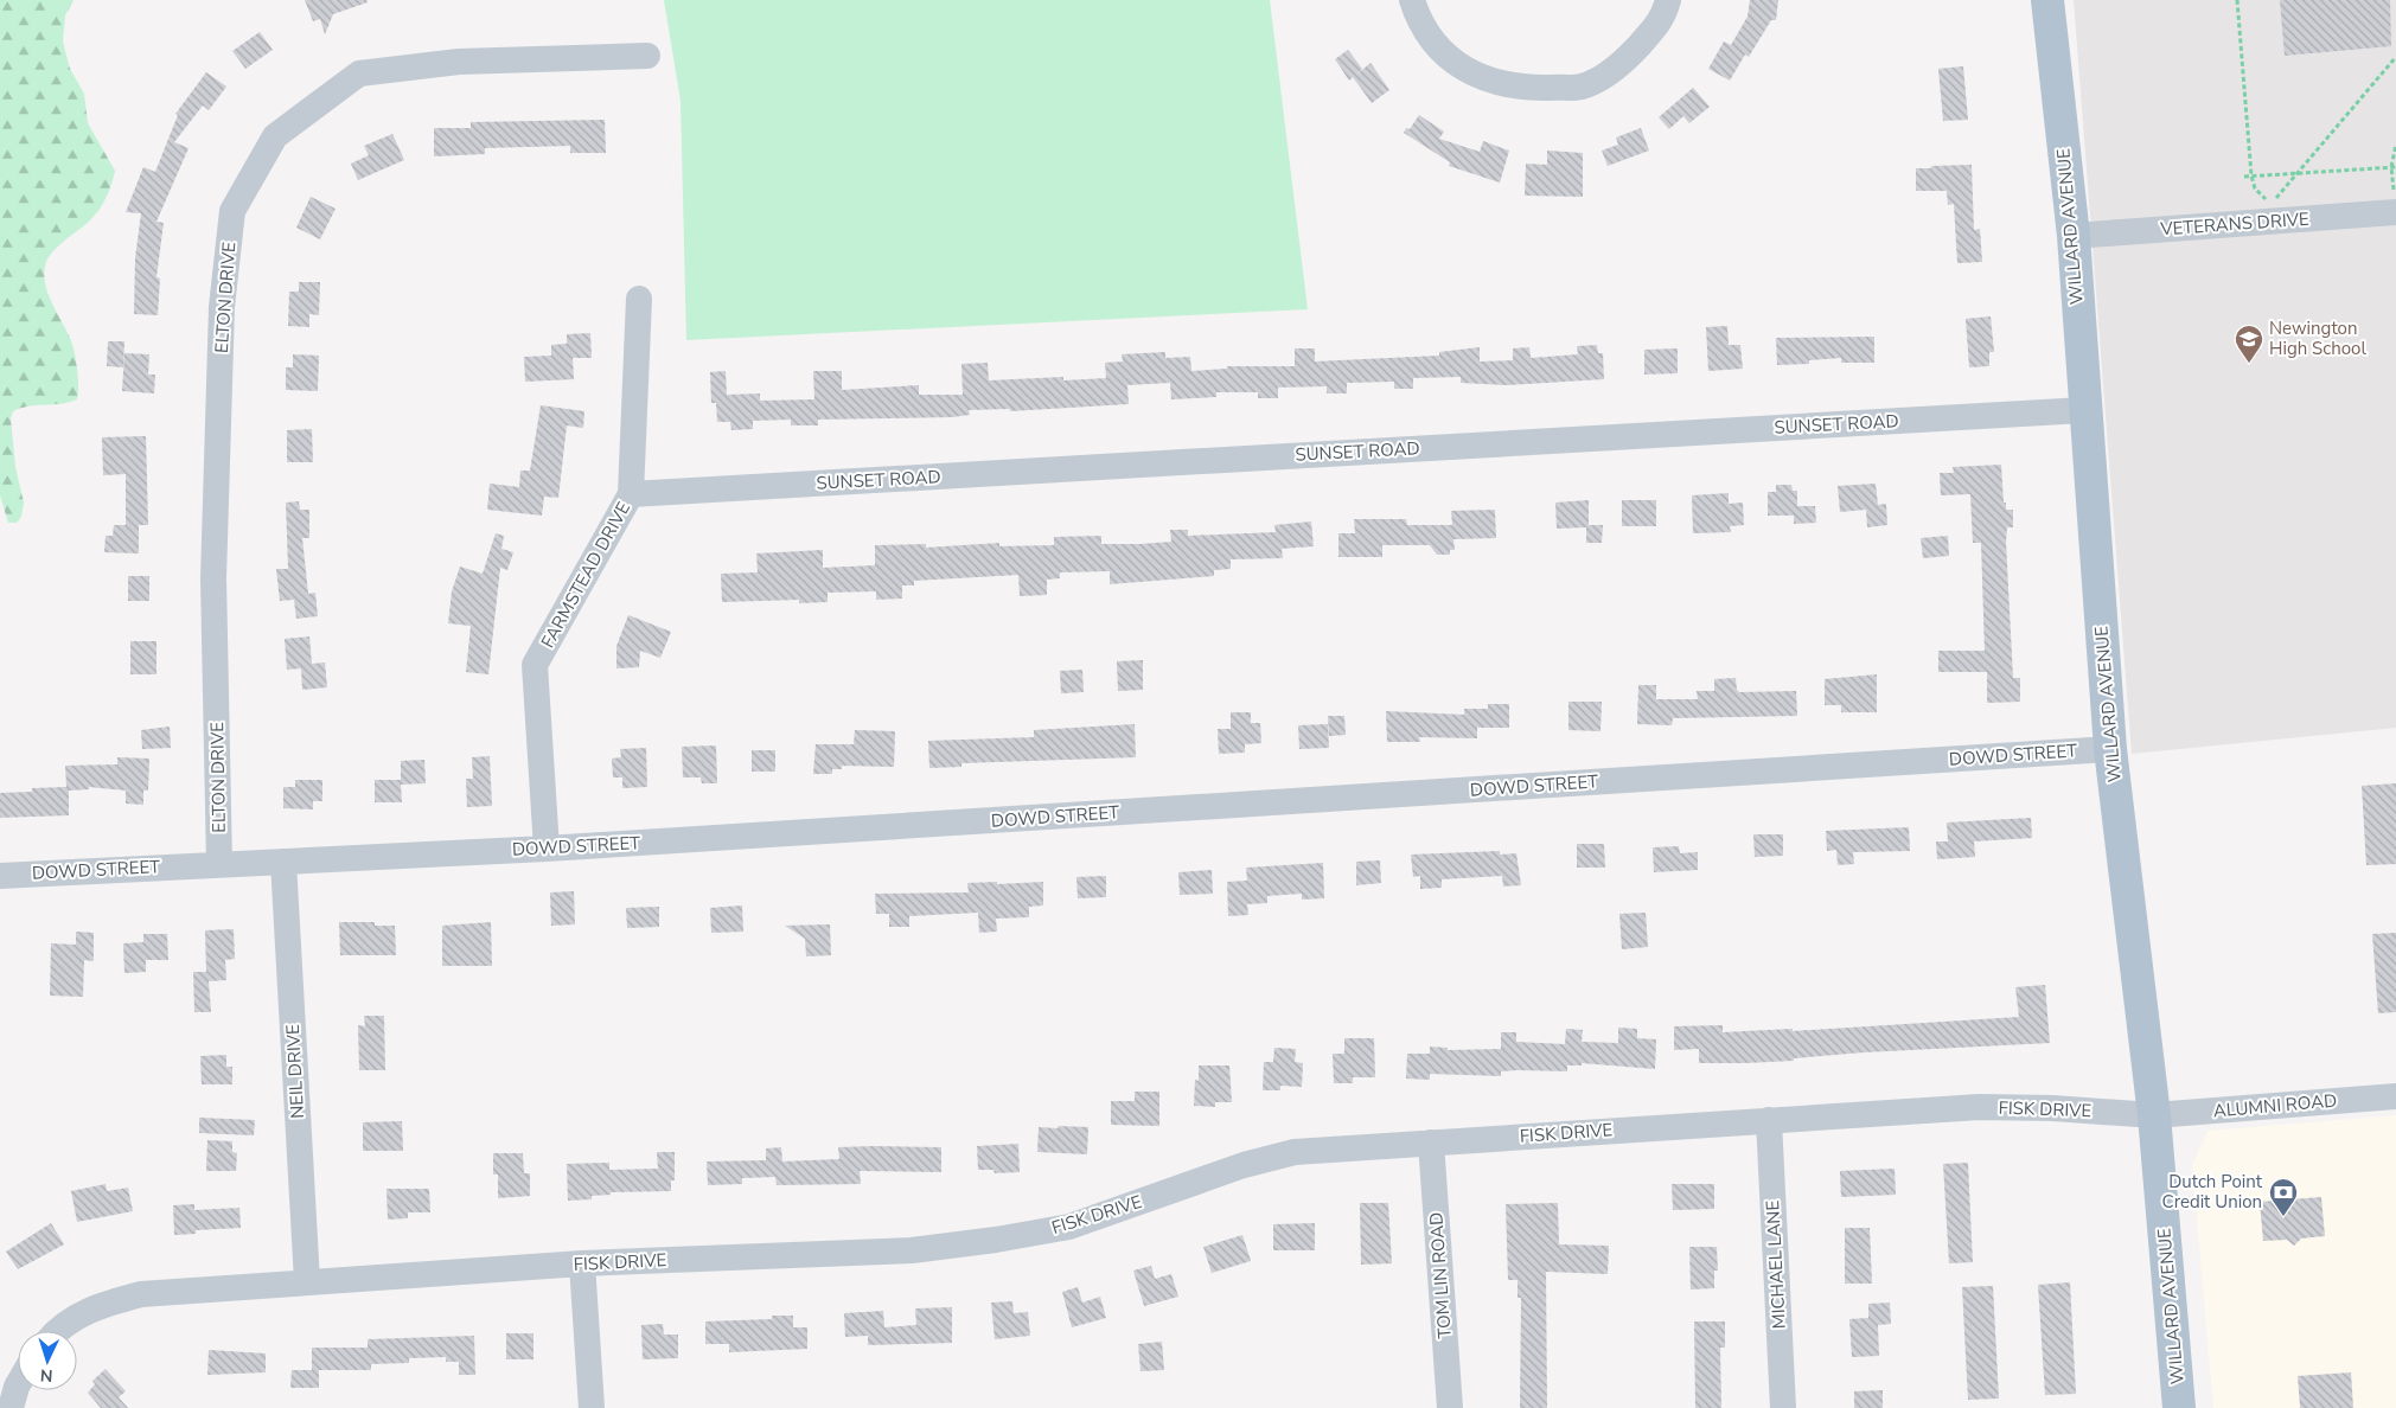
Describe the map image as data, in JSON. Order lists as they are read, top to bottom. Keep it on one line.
{"streets":{"main road":["WILLARD AVENUE"],"street":["VETERANS DRIVE","ELTON DRIVE","SUNSET ROAD","FARMSTEAD DRIVE","DOWD STREET","NEIL DRIVE","ALUMNI ROAD","FISK DRIVE","MICHAEL LANE","TOM LIN ROAD"]},"crossings":[["VETERANS DRIVE","WILLARD AVENUE"],["WILLARD AVENUE","SUNSET ROAD"],["WILLARD AVENUE","DOWD STREET"],["WILLARD AVENUE","ALUMNI ROAD"],["WILLARD AVENUE","FISK DRIVE"],["ELTON DRIVE","DOWD STREET"],["SUNSET ROAD","FARMSTEAD DRIVE"],["FARMSTEAD DRIVE","DOWD STREET"],["DOWD STREET","NEIL DRIVE"],["NEIL DRIVE","FISK DRIVE"],["ALUMNI ROAD","FISK DRIVE"],["FISK DRIVE","MICHAEL LANE"],["FISK DRIVE","TOM LIN ROAD"]],"places":{"school or university":["Newington High School"],"bank":["Dutch Point Credit Union"]},"north":"bottom"}
